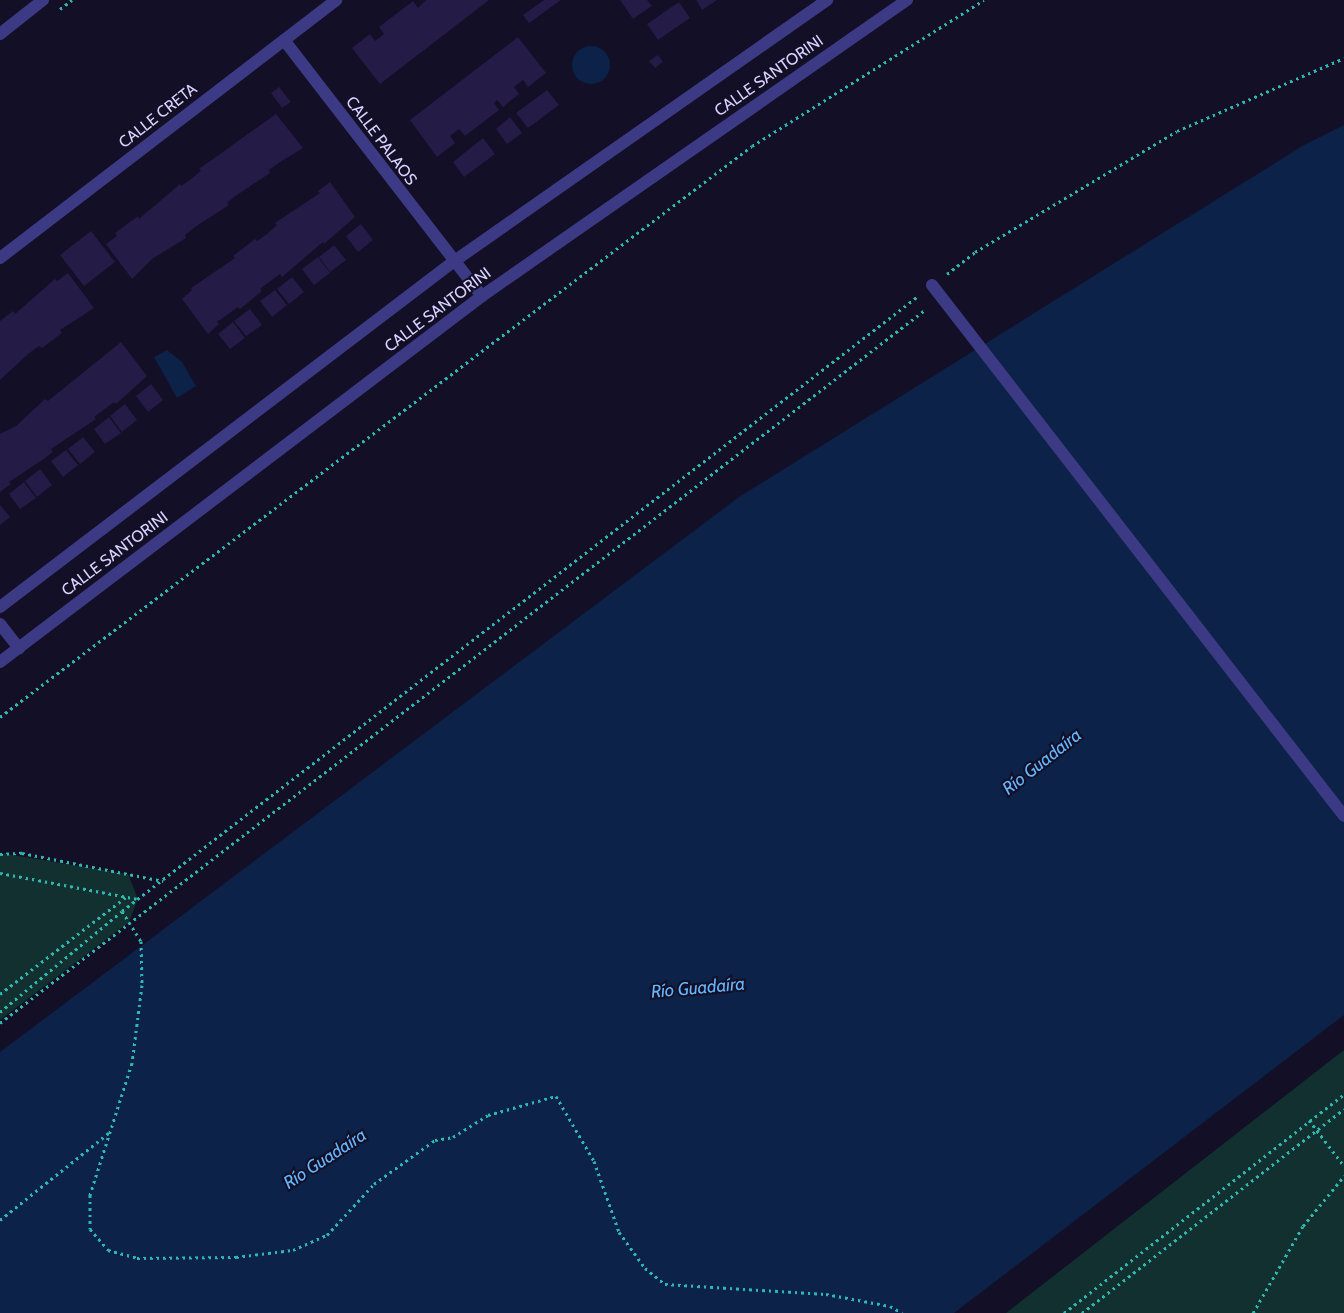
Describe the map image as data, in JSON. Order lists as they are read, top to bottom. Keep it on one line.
{"streets":{"street":["CALLE SANTORINI","CALLE CRETA","CALLE PALAOS"]},"crossings":[["CALLE SANTORINI","CALLE PALAOS"],["CALLE CRETA","CALLE PALAOS"]],"water":["Río Guadaíra"]}
